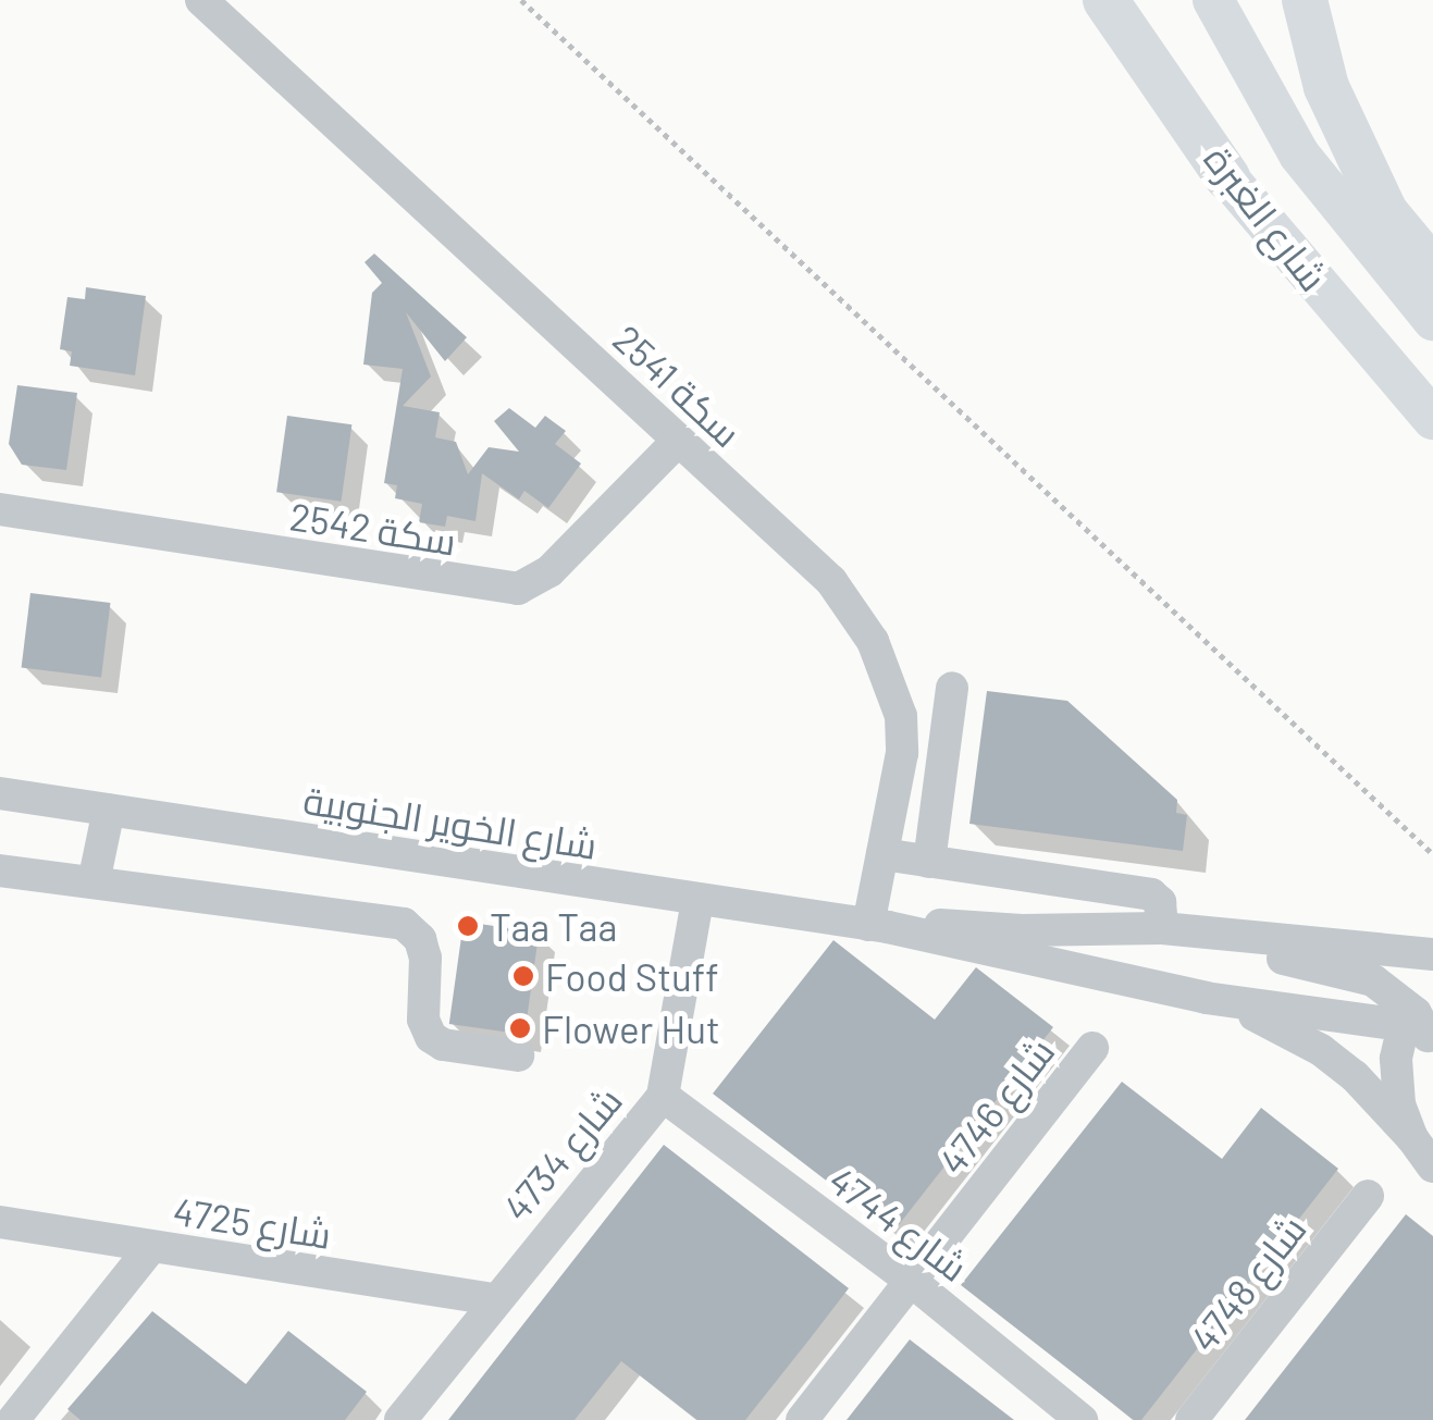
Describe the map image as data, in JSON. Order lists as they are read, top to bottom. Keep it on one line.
{"streets":{"main road":["شارع الغبرة"],"street":["سكة 2541","سكة 2542","شارع الخوير الجنوبية","4746 شارع","4734 شارع","4725 شارع","4744 شارع","4748 شارع"]},"crossings":[["سكة 2541","سكة 2542"],["سكة 2541","شارع الخوير الجنوبية"],["شارع الخوير الجنوبية","4734 شارع"],["4746 شارع","4744 شارع"],["4734 شارع","4725 شارع"],["4734 شارع","4744 شارع"]],"places":["Taa Taa","Food Stuff","Flower Hut"]}
